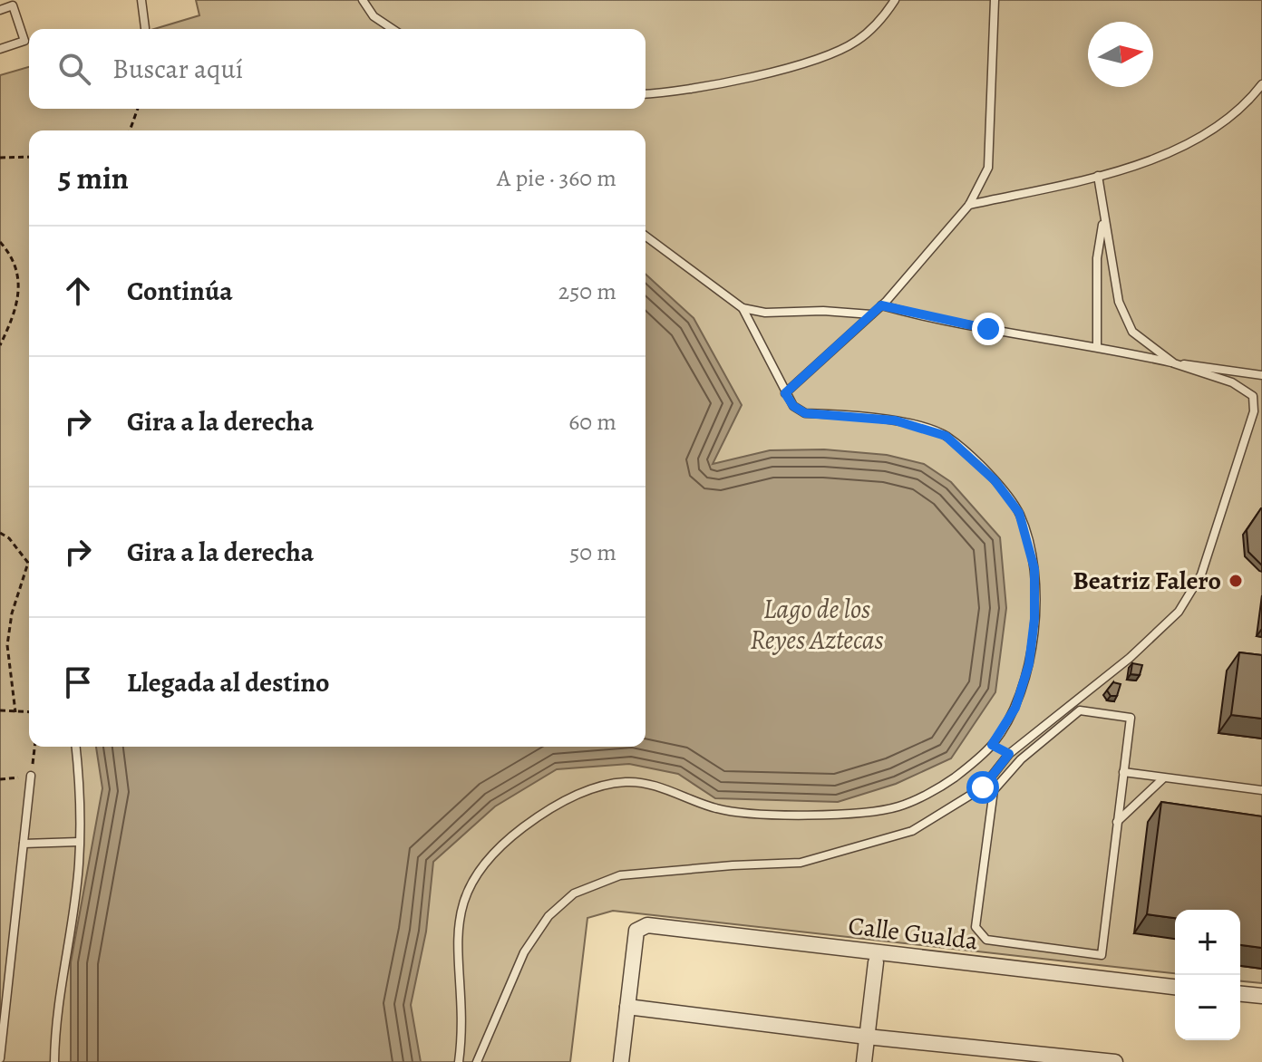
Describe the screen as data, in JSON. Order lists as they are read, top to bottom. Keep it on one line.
{"streets":{"street":["Calle Gualda"]},"water":["Lago de los Reyes Aztecas"],"places":["Beatriz Falero"],"north":"right","page":{"search":"Buscar aquí","heading":["5 min","A pie · 360 m"],"list":[["Continúa","250 m"],["Gira a la derecha","60 m"],["Gira a la derecha","50 m"],"Llegada al destino"],"map_buttons":["+","−"]}}
